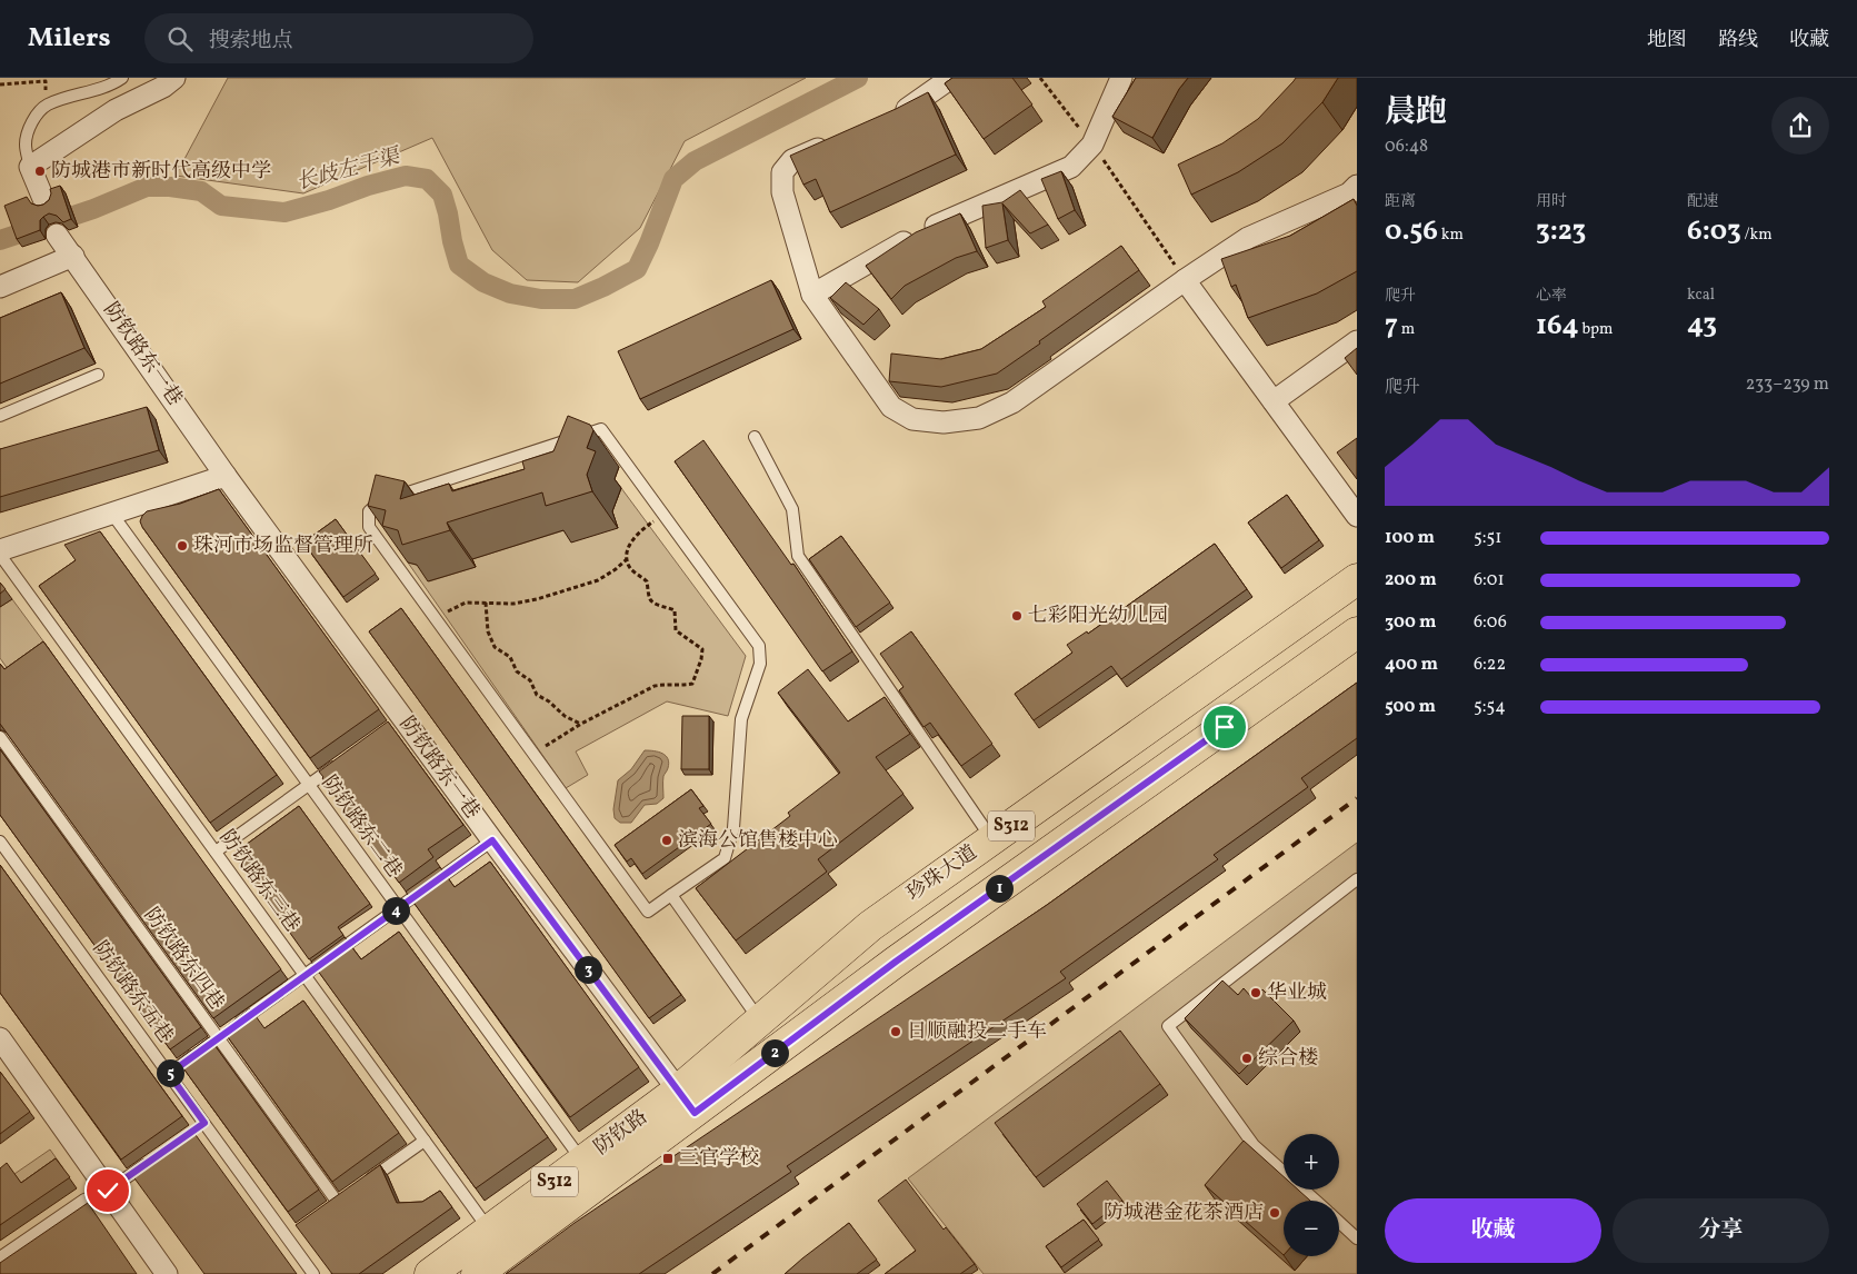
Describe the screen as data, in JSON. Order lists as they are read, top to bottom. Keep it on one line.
{"streets":{"main road":["S312","珍珠大道","防钦路"],"street":["防钦路东一巷"],"lane":["防钦路东二巷","防钦路东三巷","防钦路东四巷","防钦路东五巷"]},"crossings":[["防钦路东一巷","S312"],["防钦路东一巷","珍珠大道"],["防钦路东一巷","防钦路"],["S312","珍珠大道"],["S312","防钦路"],["防钦路东二巷","防钦路"],["珍珠大道","防钦路"],["防钦路东三巷","防钦路"]],"water":["长歧左干渠"],"places":{"other":["防城港市新时代高级中学","珠河市场监督管理所","七彩阳光幼儿园","滨海公馆售楼中心","华业城","日顺融投二手车","综合楼","防城港金花茶酒店"],"transit":["三官学校"]},"page":{"header":"Milers","search":"搜索地点","nav":["地图","路线","收藏"],"heading":["晨跑","06:48"],"stats":[["距离","0.56 km"],["用时","3:23"],["配速","6:03 /km"],["爬升","7 m"],["心率","164 bpm"],["kcal","43"]],"chart":["爬升","233–239 m"],"list":[{"name":"100 m","note":"5:51"},{"name":"200 m","note":"6:01"},{"name":"300 m","note":"6:06"},{"name":"400 m","note":"6:22"},{"name":"500 m","note":"5:54"}],"pins":["1","4","3","2","5"],"map_buttons":["+","−"],"buttons":["收藏","分享"]}}
